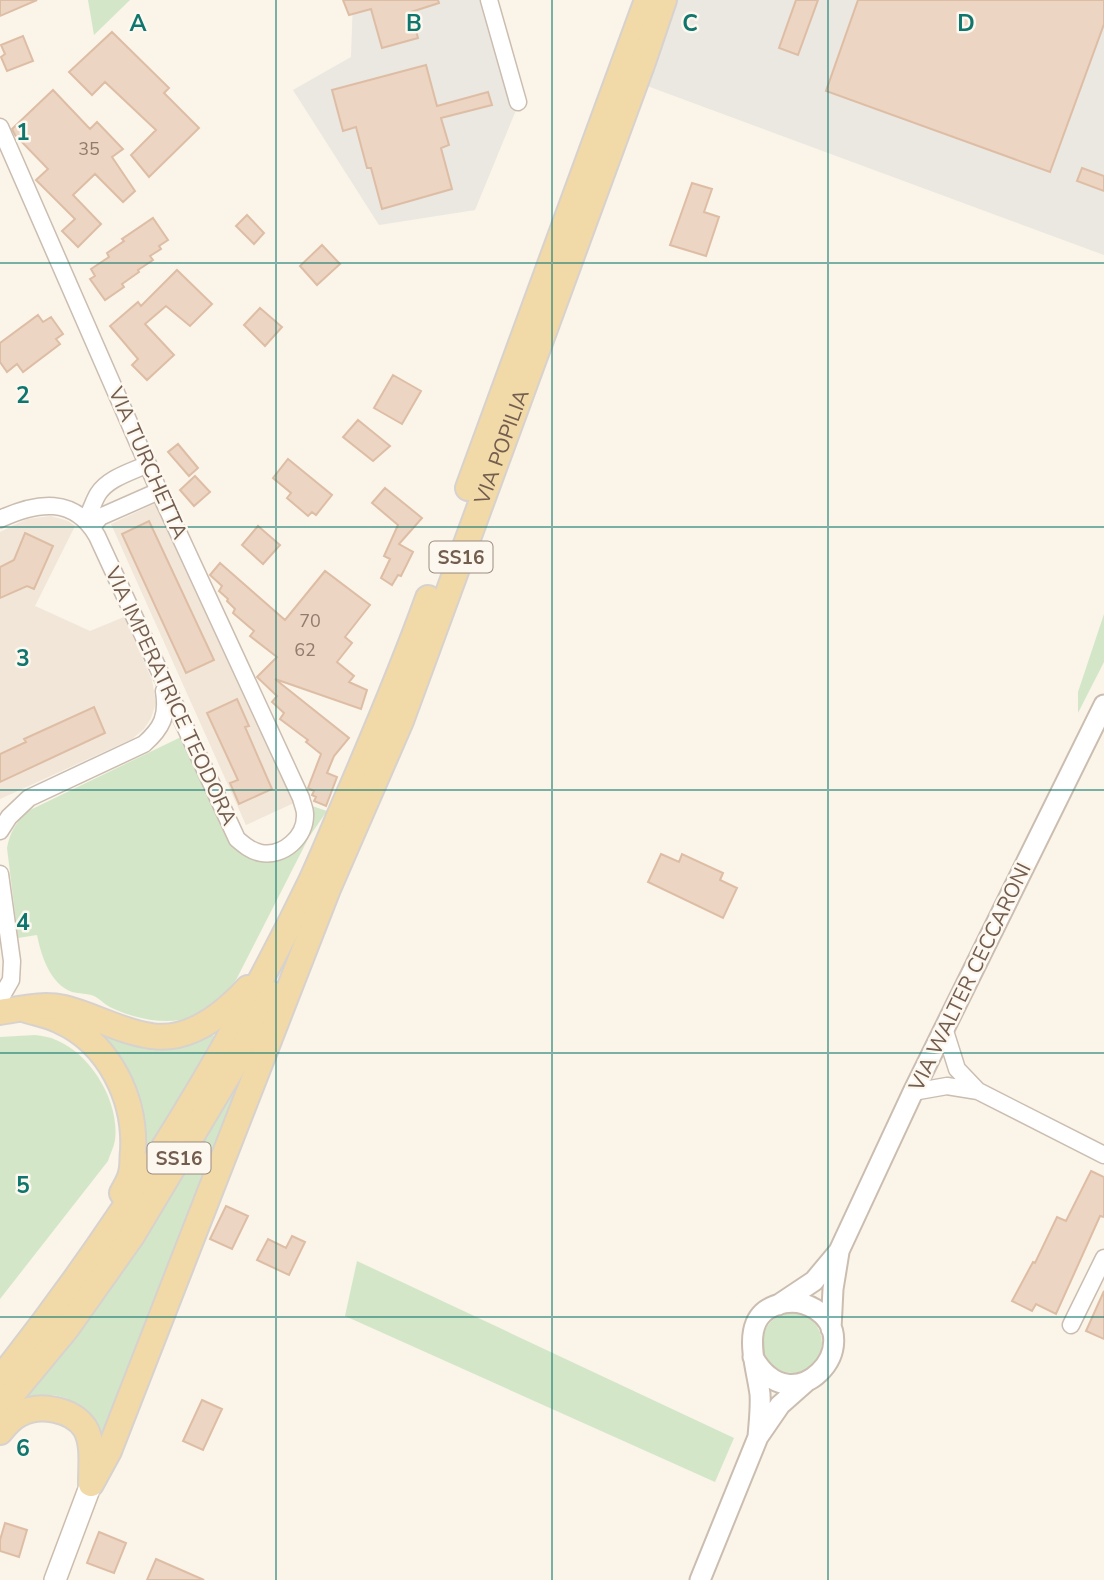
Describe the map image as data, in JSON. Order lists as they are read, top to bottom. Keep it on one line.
{"streets":{"main road":["VIA POPILIA","SS16"],"street":["VIA TURCHETTA","VIA IMPERATRICE TEODORA","VIA WALTER CECCARONI"]},"crossings":[["VIA POPILIA","SS16"],["VIA TURCHETTA","VIA IMPERATRICE TEODORA"]],"house_numbers":["35","70","62"],"grid":{"columns":["A","B","C","D"],"rows":["1","2","3","4","5","6"]}}
